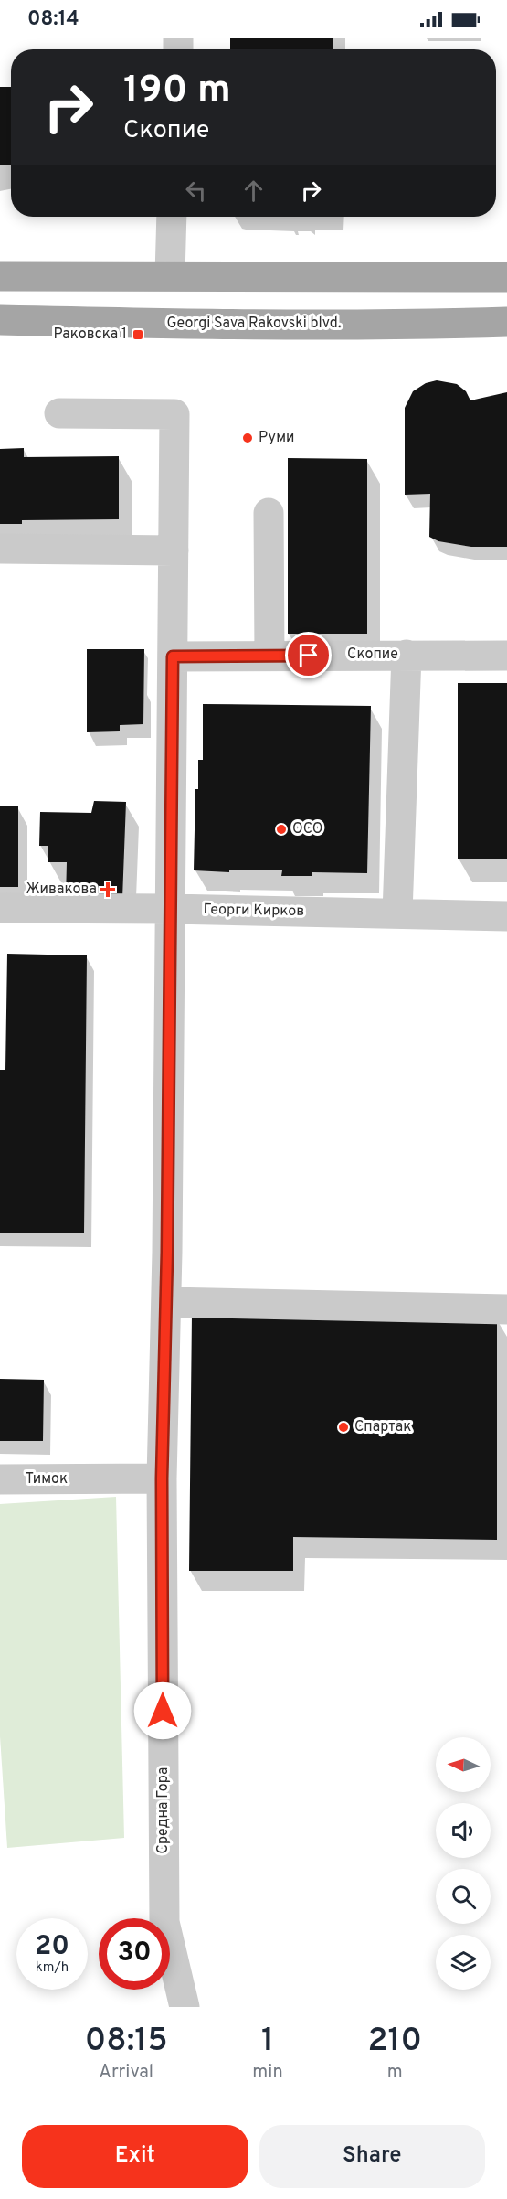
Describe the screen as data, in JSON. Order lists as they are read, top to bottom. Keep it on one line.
{"streets":{"main road":["Georgi Sava Rakovski blvd."],"street":["Скопие","Георги Кирков","Тимок","Средна Гора"]},"crossings":[["Скопие","Средна Гора"],["Георги Кирков","Средна Гора"],["Тимок","Средна Гора"]],"places":{"transit":["Раковска 1"],"other":["Руми","ОСО","Спартак"],"health":["Живакова"]},"north":"left","page":{"status":"08:14","turn":["190 m","Скопие"],"speed":"20 km/h","limit":"30","eta":["08:15","Arrival","1","min","210","m"],"buttons":["Exit","Share"]}}
